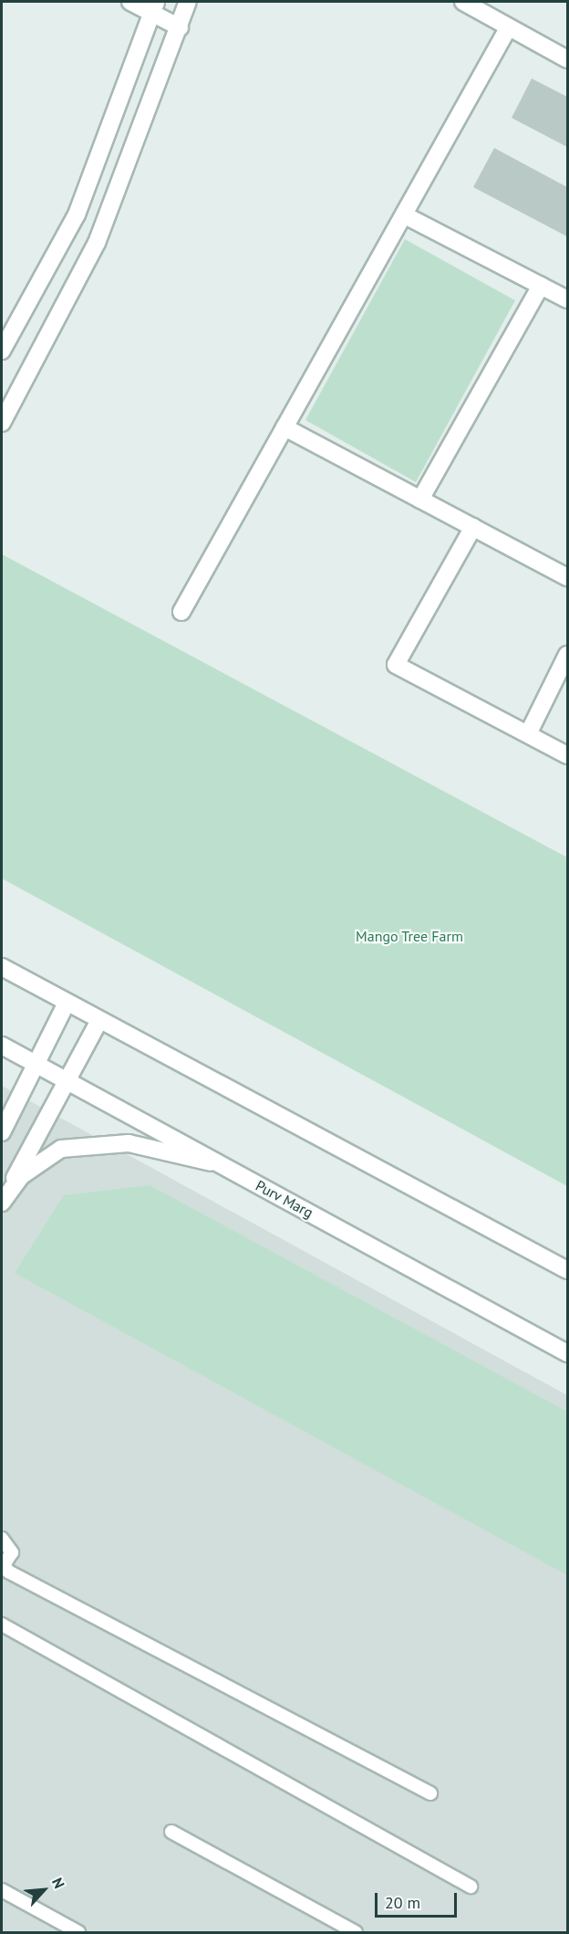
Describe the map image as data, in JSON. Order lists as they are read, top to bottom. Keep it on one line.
{"streets":{"street":["Purv Marg"]},"parks":["Mango Tree Farm"],"scale_bar":"20 m","north":"top right"}
